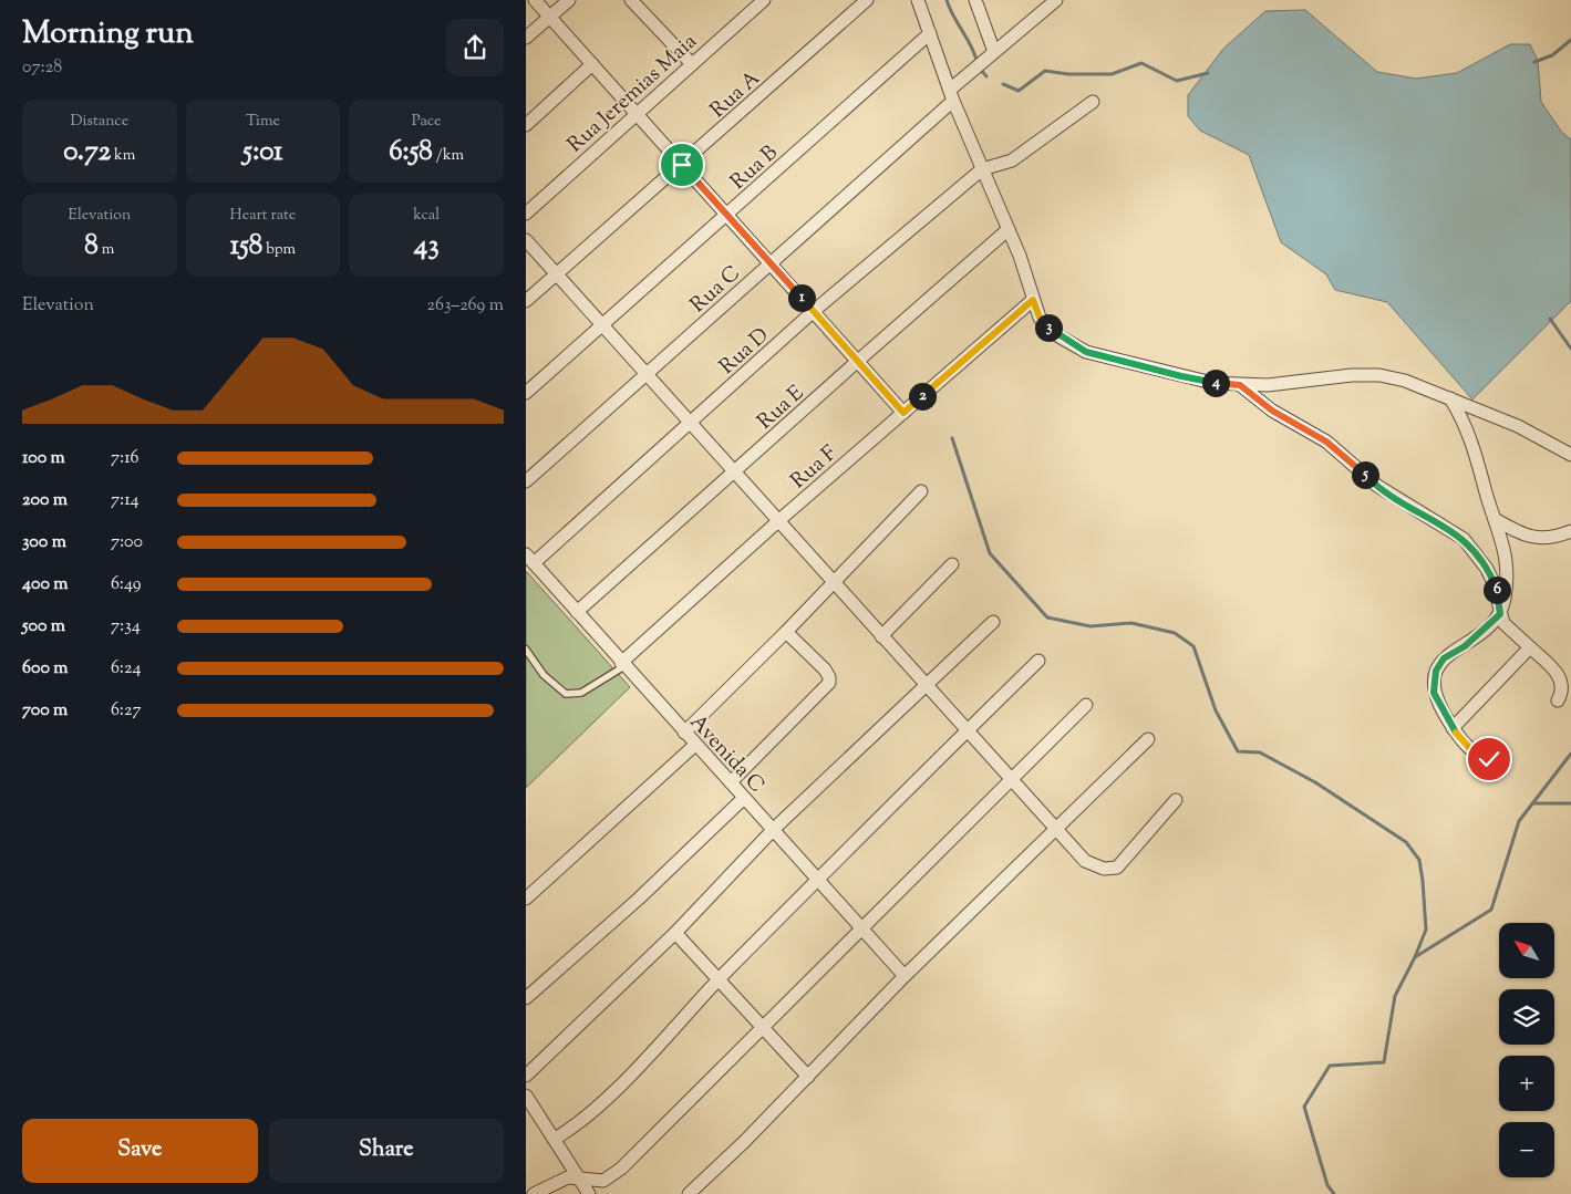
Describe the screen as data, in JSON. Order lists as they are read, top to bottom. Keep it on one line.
{"streets":{"street":["Rua Jeremias Maia","Rua A","Rua B","Rua C","Rua D","Rua E","Rua F","Avenida C"]},"crossings":[["Rua D","Avenida C"],["Rua E","Avenida C"],["Rua F","Avenida C"]],"north":"top left","page":{"heading":["Morning run","07:28"],"stats":[["Distance","0.72 km"],["Time","5:01"],["Pace","6:58 /km"],["Elevation","8 m"],["Heart rate","158 bpm"],["kcal","43"]],"chart":["Elevation","263–269 m"],"pins":["1","3","4","2","5","6"],"list":[{"name":"100 m","note":"7:16"},{"name":"200 m","note":"7:14"},{"name":"300 m","note":"7:00"},{"name":"400 m","note":"6:49"},{"name":"500 m","note":"7:34"},{"name":"600 m","note":"6:24"},{"name":"700 m","note":"6:27"}],"map_buttons":["+","−"],"buttons":["Save","Share"]}}
